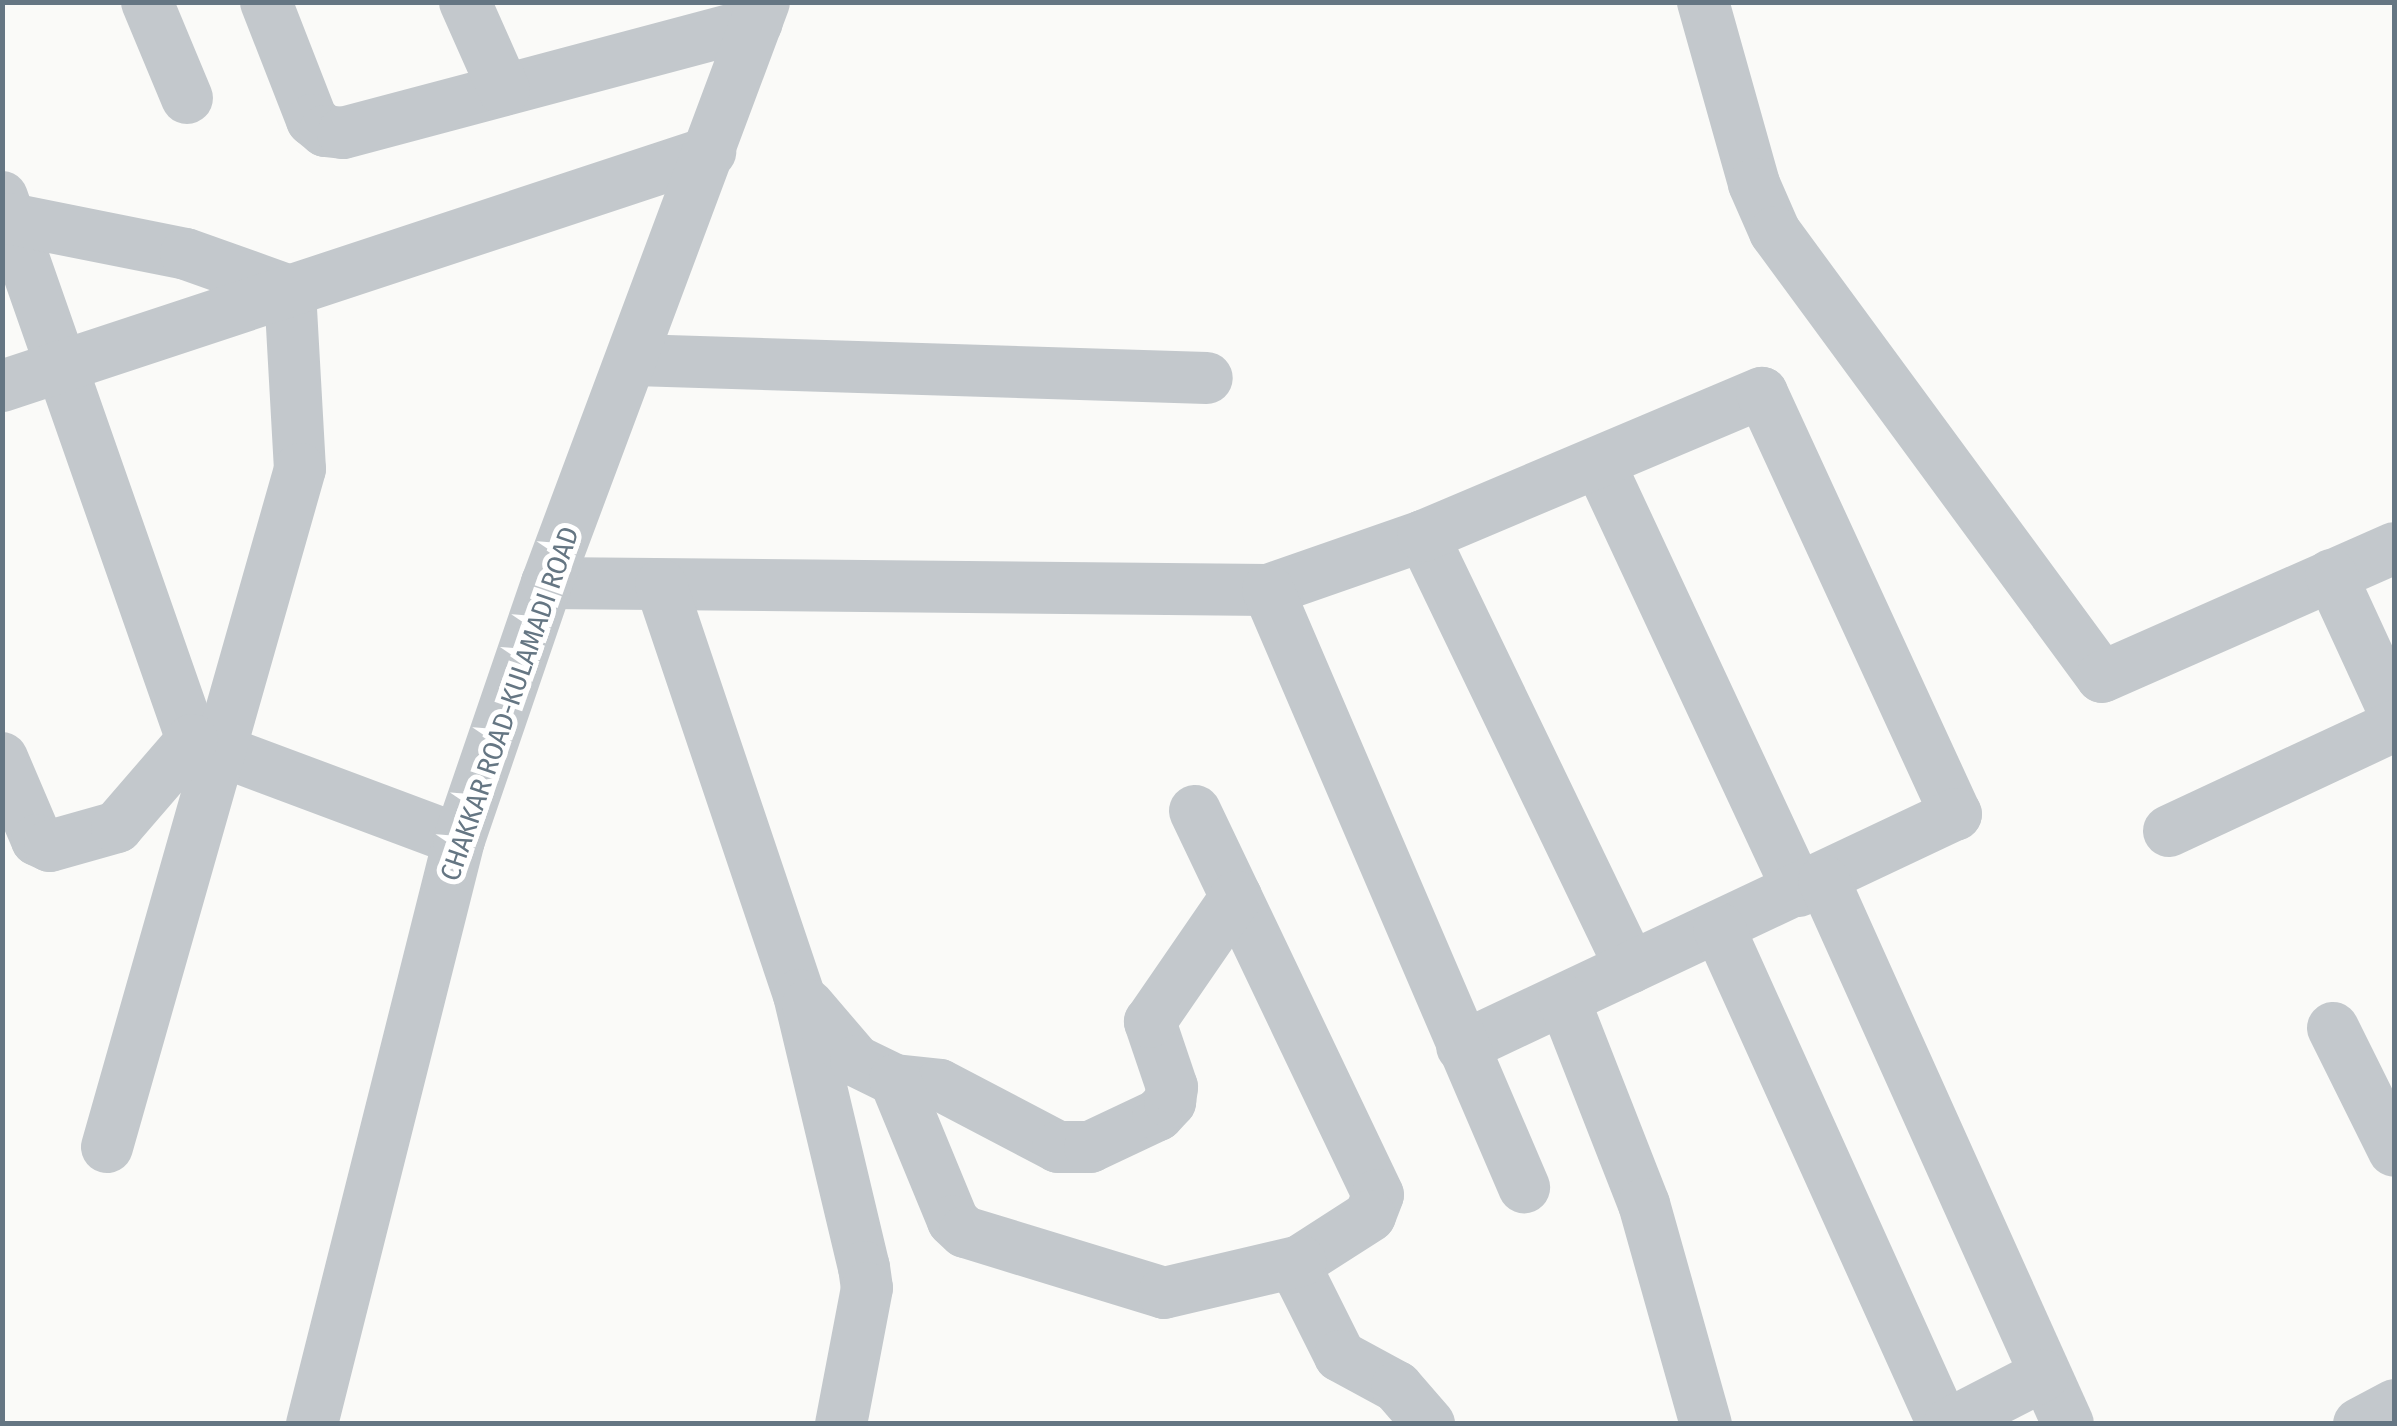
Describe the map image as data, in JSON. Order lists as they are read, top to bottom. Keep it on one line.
{"streets":{"street":["CHAKKAR ROAD-KULAMADI ROAD"]}}
